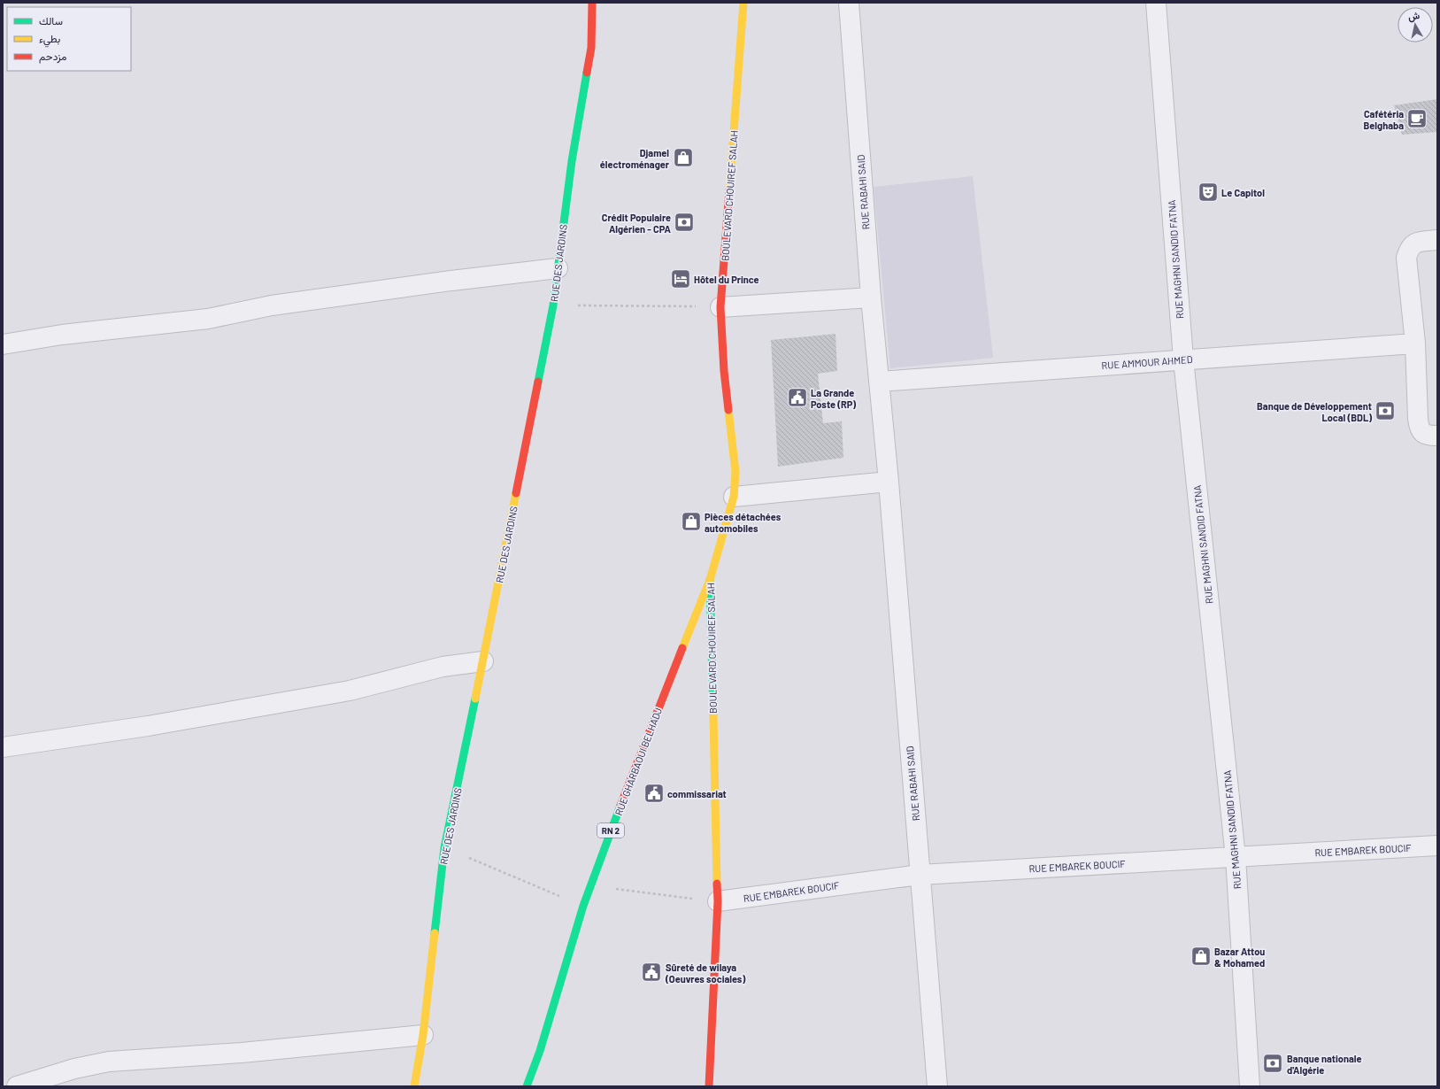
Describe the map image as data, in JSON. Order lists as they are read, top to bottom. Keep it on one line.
{"streets":{"main road":["BOULEVARD CHOUIREF SALAH","RUE DES JARDINS","RUE GHARBAOUI BELHADJ","RN 2"],"street":["RUE RABAHI SAID","RUE MAGHNI SANDID FATNA","RUE AMMOUR AHMED","RUE EMBAREK BOUCIF"]},"crossings":[["RUE RABAHI SAID","RUE AMMOUR AHMED"],["RUE RABAHI SAID","RUE EMBAREK BOUCIF"],["BOULEVARD CHOUIREF SALAH","RUE GHARBAOUI BELHADJ"],["BOULEVARD CHOUIREF SALAH","RUE EMBAREK BOUCIF"],["RUE MAGHNI SANDID FATNA","RUE AMMOUR AHMED"],["RUE MAGHNI SANDID FATNA","RUE EMBAREK BOUCIF"]],"places":{"cafe":["Cafétéria Belghaba"],"shop":["Djamel électroménager","Pièces détachées automobiles","Bazar Attou & Mohamed"],"theatre":["Le Capitol"],"bank":["Crédit Populaire Algérien - CPA","Banque de Développement Local (BDL)","Banque nationale d'Algérie"],"hotel":["Hôtel du Prince"],"public building":["La Grande Poste (RP)","commissariat","Sûreté de wilaya (Oeuvres sociales)"]},"legend":["سالك","بطيء","مزدحم"],"north":"top"}
